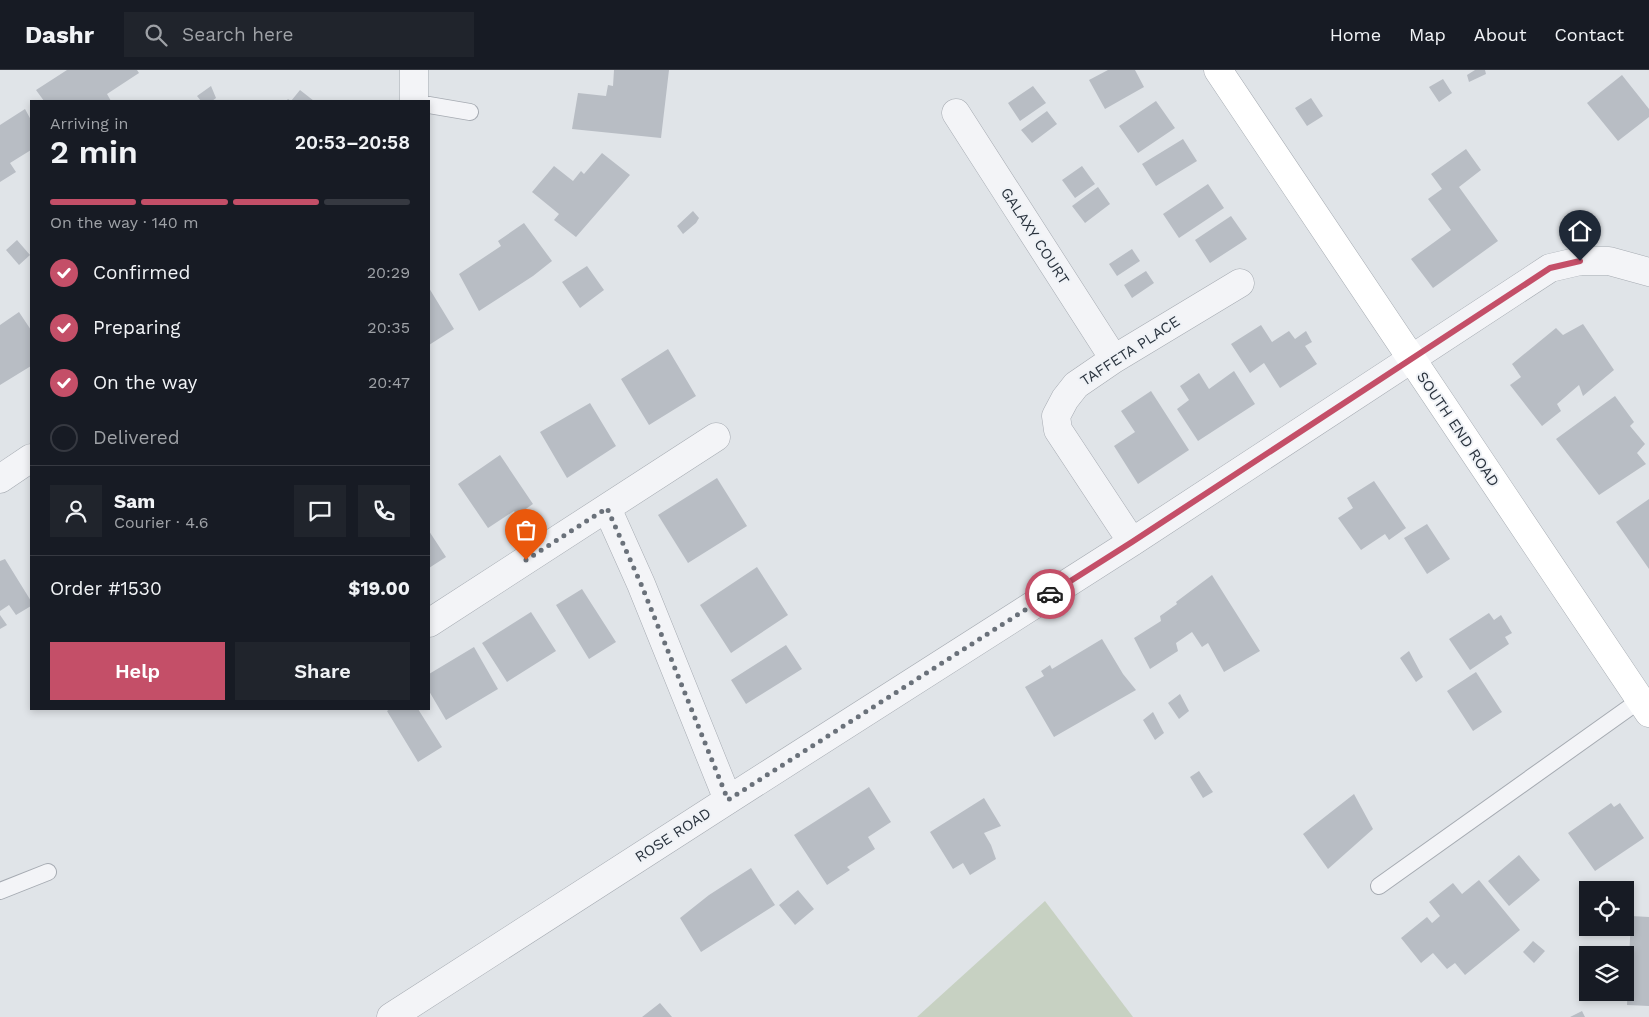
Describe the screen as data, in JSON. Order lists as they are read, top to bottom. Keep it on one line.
{"streets":{"main road":["SOUTH END ROAD"],"street":["GALAXY COURT","TAFFETA PLACE","ROSE ROAD"]},"crossings":[["GALAXY COURT","TAFFETA PLACE"],["TAFFETA PLACE","ROSE ROAD"],["SOUTH END ROAD","ROSE ROAD"]],"page":{"header":"Dashr","search":"Search here","nav":["Home","Map","About","Contact"],"heading":["2 min","Arriving in","20:53–20:58"],"panel":["Sam","Courier · 4.6","Order #1530","$19.00"],"bar":"On the way · 140 m","list":[["Confirmed","20:29"],["Preparing","20:35"],["On the way","20:47"],"Delivered"],"buttons":["Help","Share"]}}
